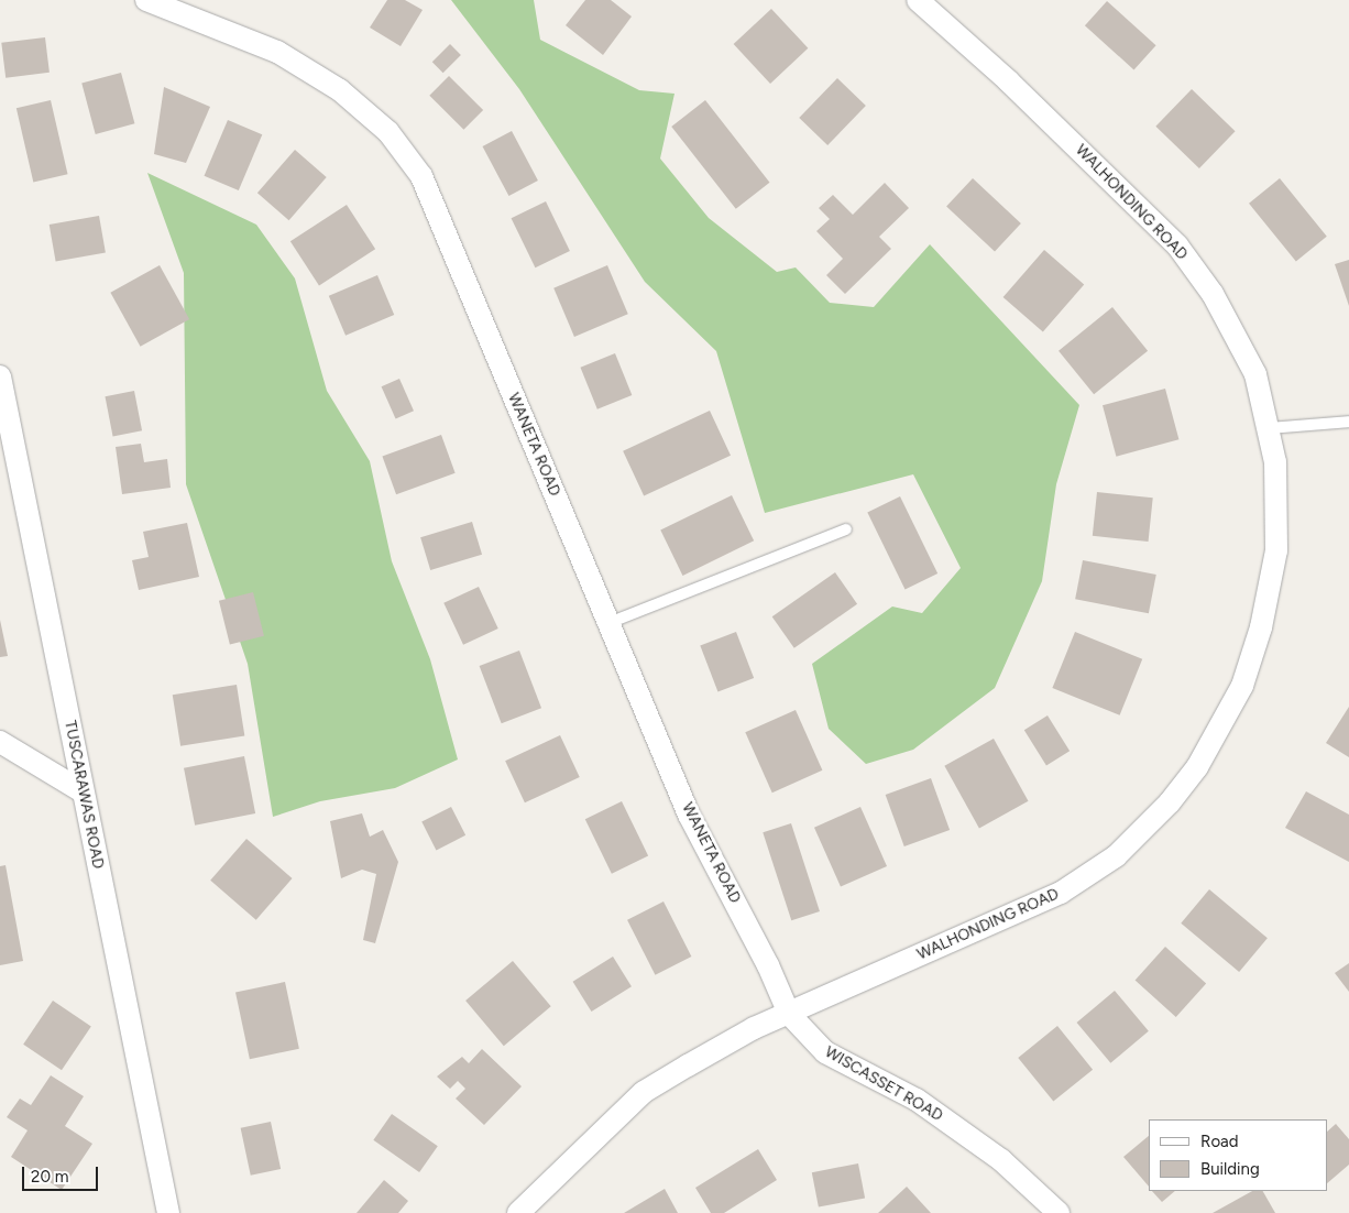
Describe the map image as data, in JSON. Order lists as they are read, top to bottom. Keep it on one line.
{"streets":{"street":["WALHONDING ROAD","WANETA ROAD","TUSCARAWAS ROAD","WISCASSET ROAD"]},"crossings":[["WALHONDING ROAD","WANETA ROAD"],["WALHONDING ROAD","WISCASSET ROAD"],["WANETA ROAD","WISCASSET ROAD"]],"legend":["Road","Building"],"scale_bar":"20 m"}
